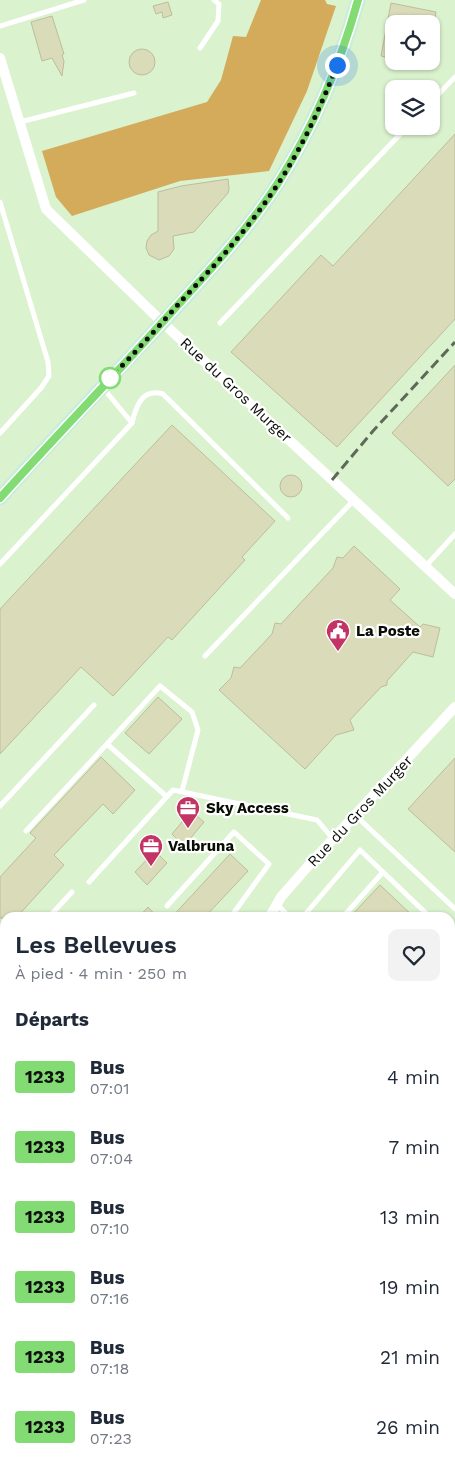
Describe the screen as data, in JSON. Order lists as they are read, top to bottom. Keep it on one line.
{"streets":{"street":["Rue du Gros Murger"]},"places":{"public building":["La Poste"],"office":["Sky Access","Valbruna"]},"lines":["bus line 1233"],"page":{"heading":[["Les Bellevues","À pied · 4 min · 250 m"],"Départs"],"list":[{"mark":"1233","name":"Bus","note":"07:01","value":"4 min"},{"mark":"1233","name":"Bus","note":"07:04","value":"7 min"},{"mark":"1233","name":"Bus","note":"07:10","value":"13 min"},{"mark":"1233","name":"Bus","note":"07:16","value":"19 min"},{"mark":"1233","name":"Bus","note":"07:18","value":"21 min"},{"mark":"1233","name":"Bus","note":"07:23","value":"26 min"}]}}
